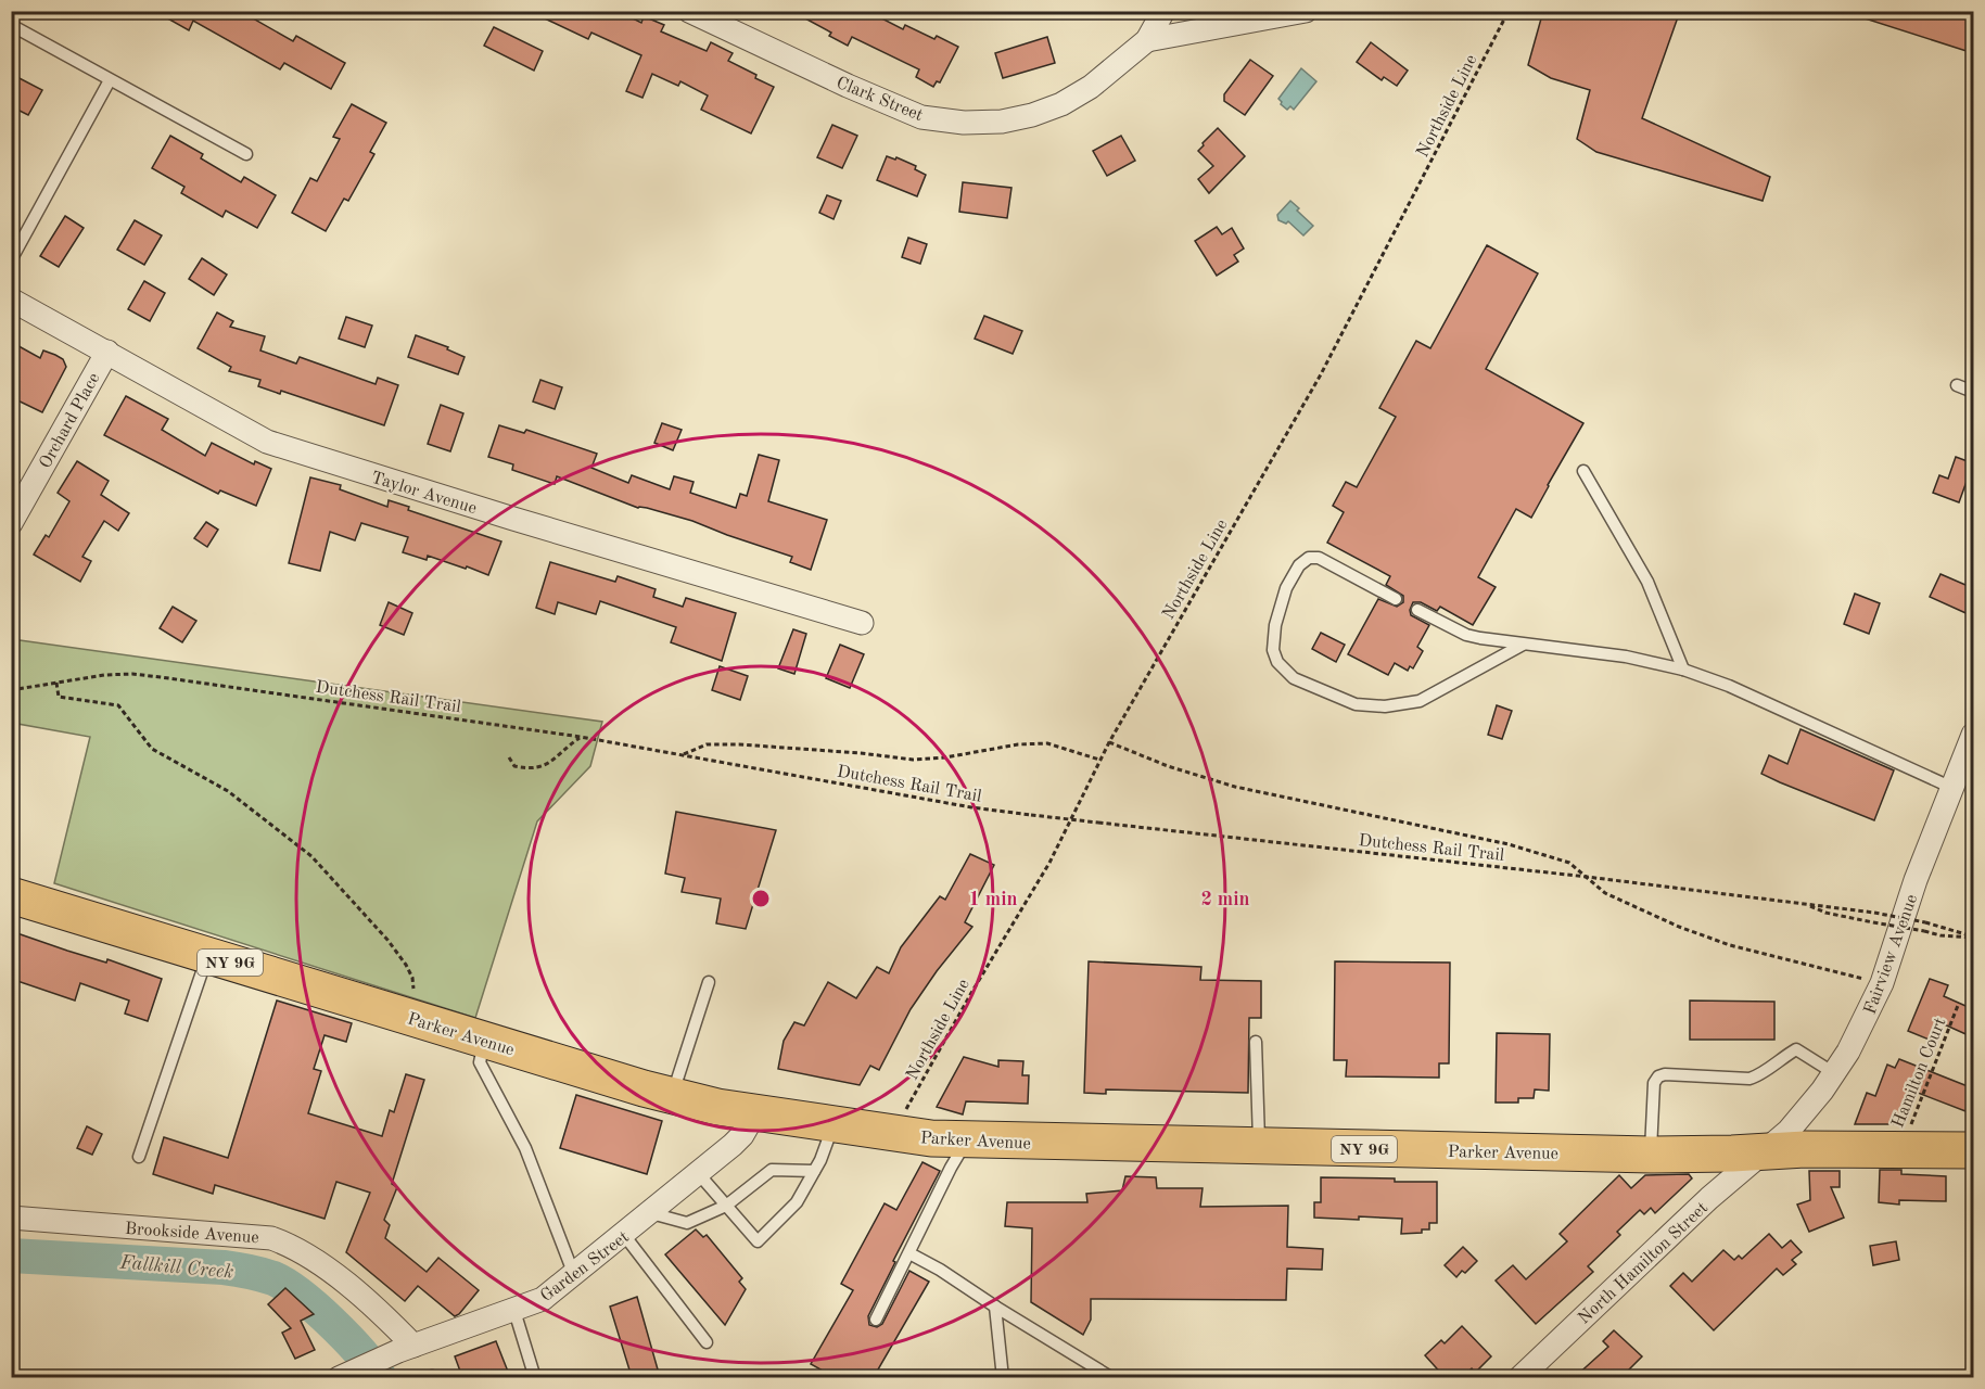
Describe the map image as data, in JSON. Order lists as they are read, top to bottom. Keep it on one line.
{"streets":{"main road":["NY 9G","Parker Avenue"],"street":["Clark Street","Orchard Place","Taylor Avenue","Fairview Avenue","Brookside Avenue","North Hamilton Street","Garden Street"],"path":["Northside Line","Dutchess Rail Trail","Hamilton Court"]},"crossings":[["Northside Line","Parker Avenue"],["Orchard Place","Taylor Avenue"],["Fairview Avenue","Parker Avenue"],["Fairview Avenue","North Hamilton Street"],["Parker Avenue","Hamilton Court"],["Parker Avenue","North Hamilton Street"],["Parker Avenue","Garden Street"],["Brookside Avenue","Garden Street"]],"water":["Fallkill Creek"],"rings":["1 min","2 min"]}
